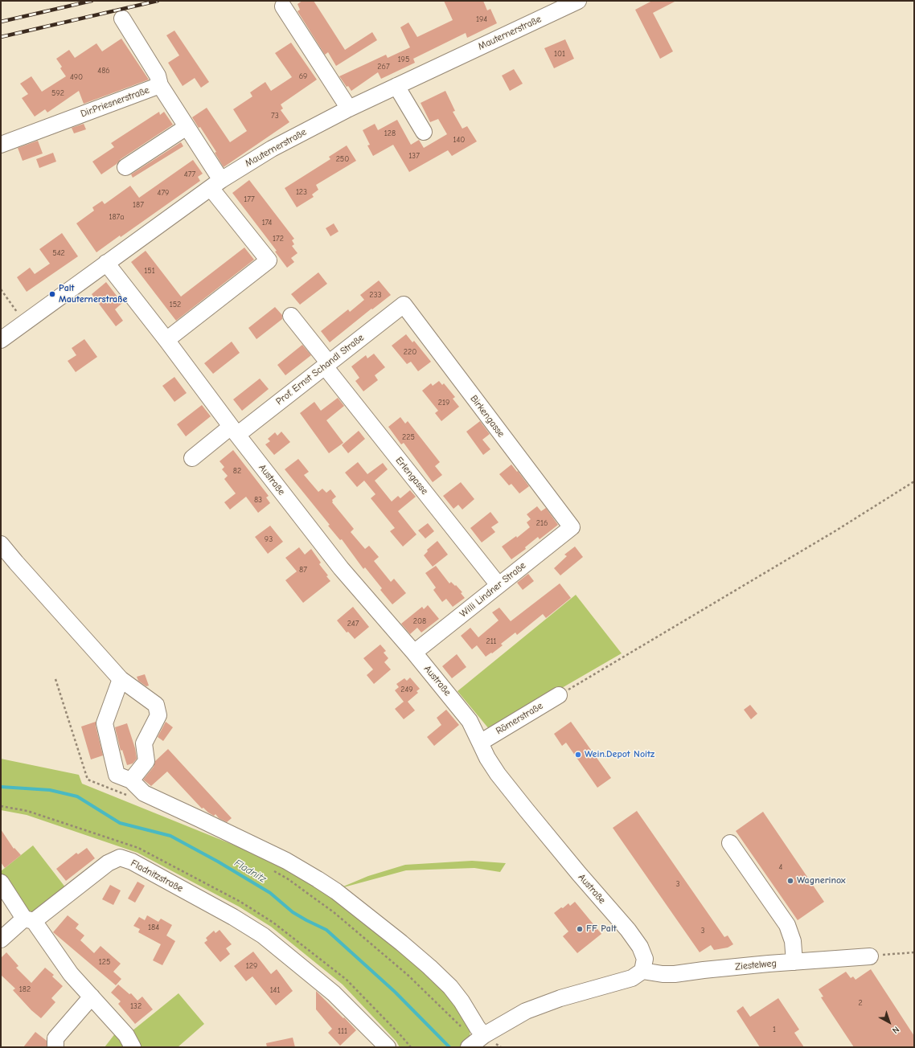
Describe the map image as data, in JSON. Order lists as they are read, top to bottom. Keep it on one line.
{"streets":{"street":["Mauternerstraße","Dir.Priesnerstraße","Prof. Ernst Schandl Straße","Birkengasse","Erlengasse","Austraße","Willi Lindner Straße","Römerstraße","Fladnitzstraße","Ziestelweg"]},"crossings":[["Mauternerstraße","Dir.Priesnerstraße"],["Mauternerstraße","Austraße"],["Dir.Priesnerstraße","Austraße"],["Prof. Ernst Schandl Straße","Birkengasse"],["Prof. Ernst Schandl Straße","Erlengasse"],["Prof. Ernst Schandl Straße","Austraße"],["Birkengasse","Willi Lindner Straße"],["Erlengasse","Willi Lindner Straße"],["Austraße","Willi Lindner Straße"],["Austraße","Römerstraße"],["Austraße","Ziestelweg"]],"water":["Fladnitz"],"places":["Palt Mauternerstraße","Wein.Depot Noitz","Wagnerinox","FF Palt"],"house_numbers":["194","101","195","267","486","69","490","592","73","128","140","137","250","477","123","479","177","187","187a","174","172","542","151","233","152","220","219","225","82","83","216","93","87","208","247","211","249","4","3","184","3","125","129","182","141","2","132","1","111"],"north":"bottom right"}
